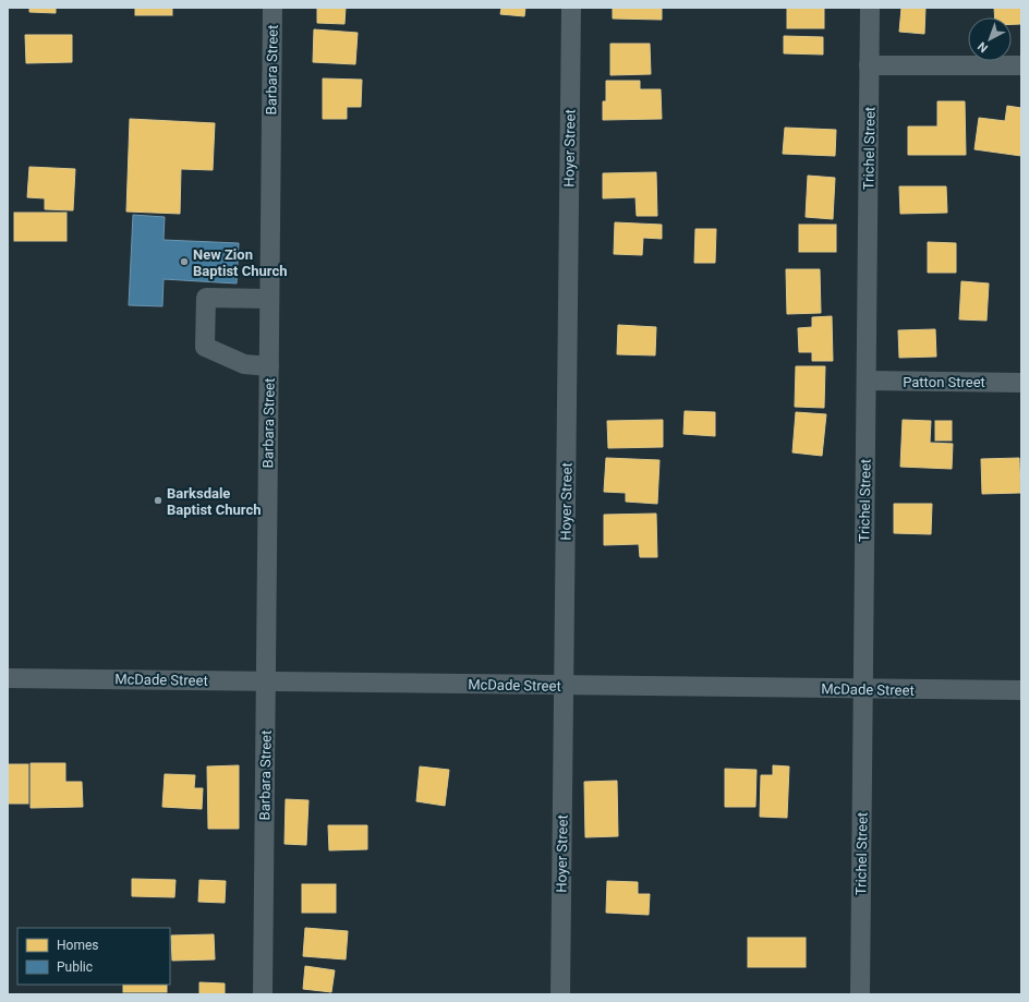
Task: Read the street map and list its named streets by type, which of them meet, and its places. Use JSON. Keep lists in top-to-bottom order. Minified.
{"streets":{"street":["Barbara Street","Hoyer Street","Trichel Street","Patton Street","McDade Street"]},"crossings":[["Barbara Street","McDade Street"],["Hoyer Street","McDade Street"],["Trichel Street","Patton Street"],["Trichel Street","McDade Street"]],"places":["New Zion Baptist Church","Barksdale Baptist Church"],"legend":["Homes","Public"],"north":"bottom left"}
